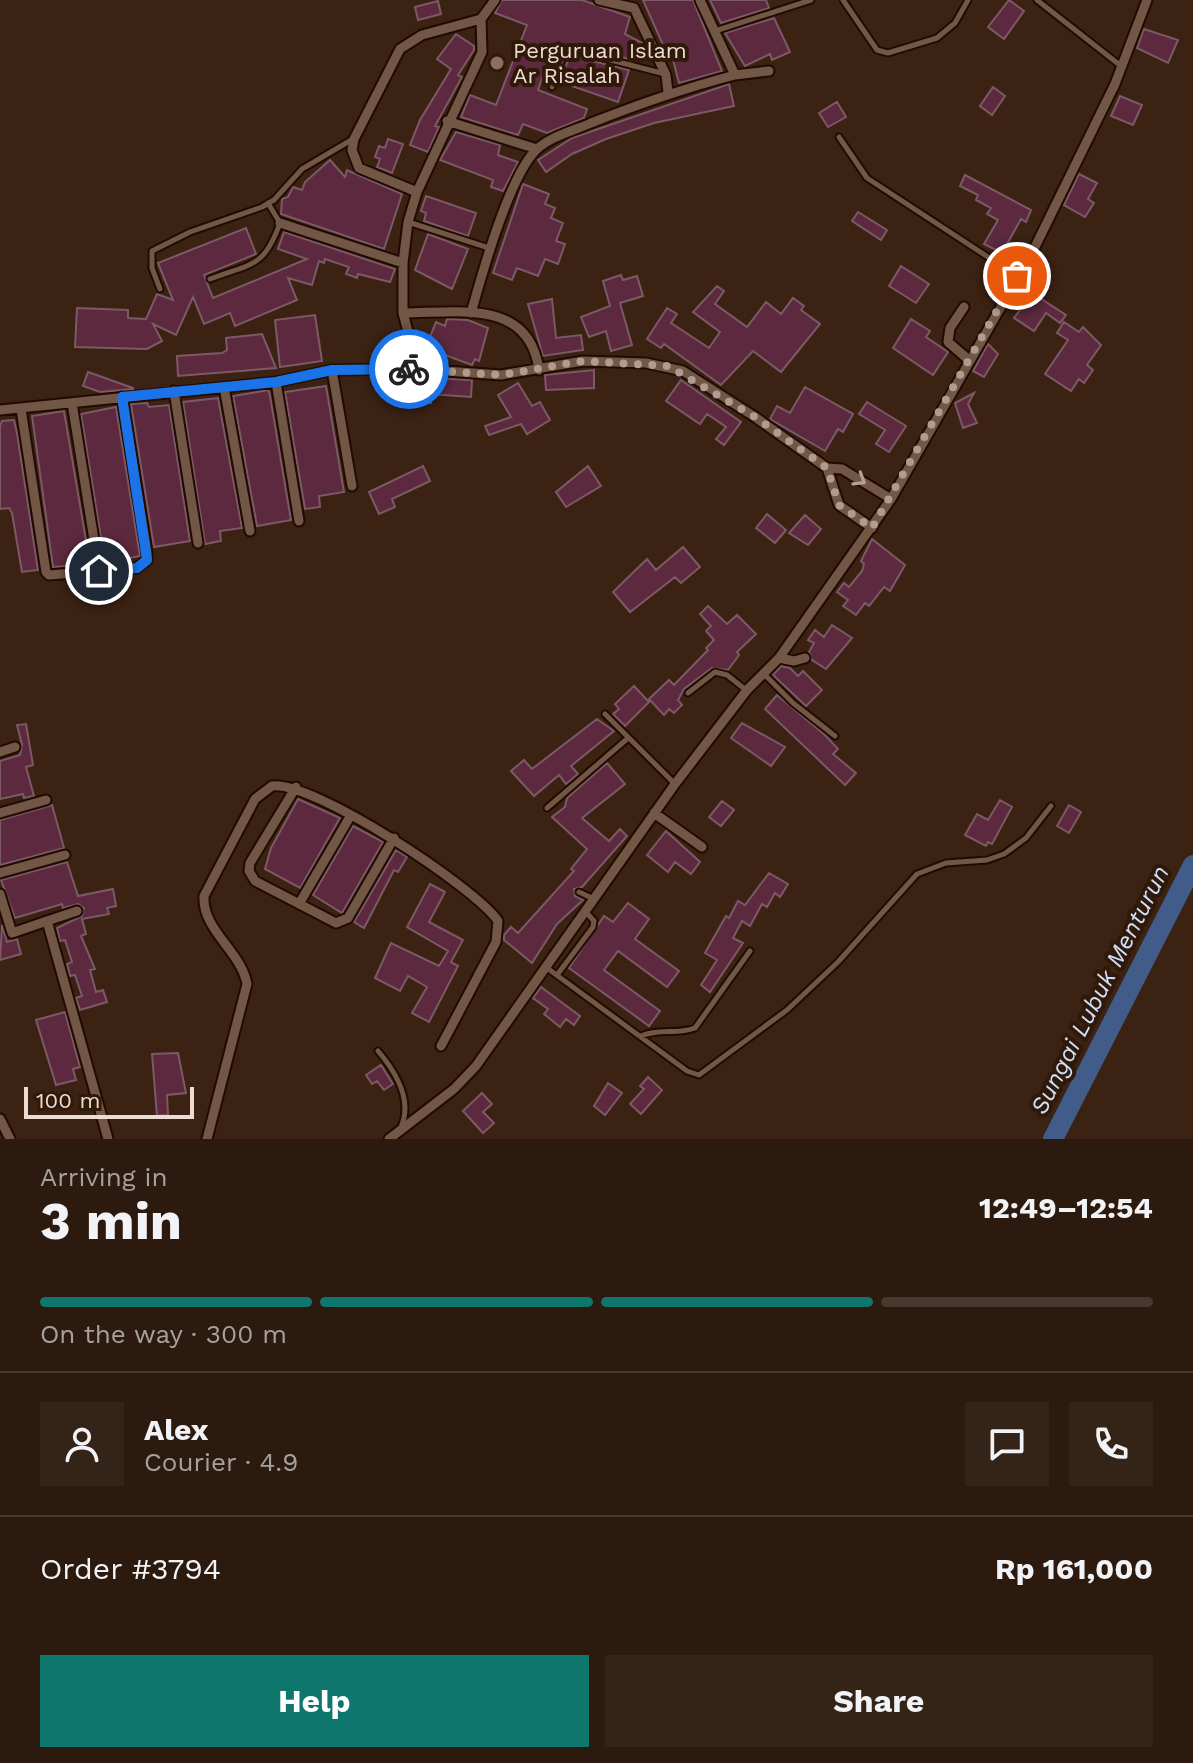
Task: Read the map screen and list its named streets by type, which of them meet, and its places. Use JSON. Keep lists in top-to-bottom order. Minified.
{"water":["Sungai Lubuk Menturun"],"places":["Perguruan Islam Ar Risalah"],"scale_bar":"100 m","page":{"scale":"100 m","heading":["3 min","Arriving in","12:49–12:54"],"panel":["Alex","Courier · 4.9","Order #3794","Rp 161,000"],"bar":"On the way · 300 m","buttons":["Help","Share"]}}
